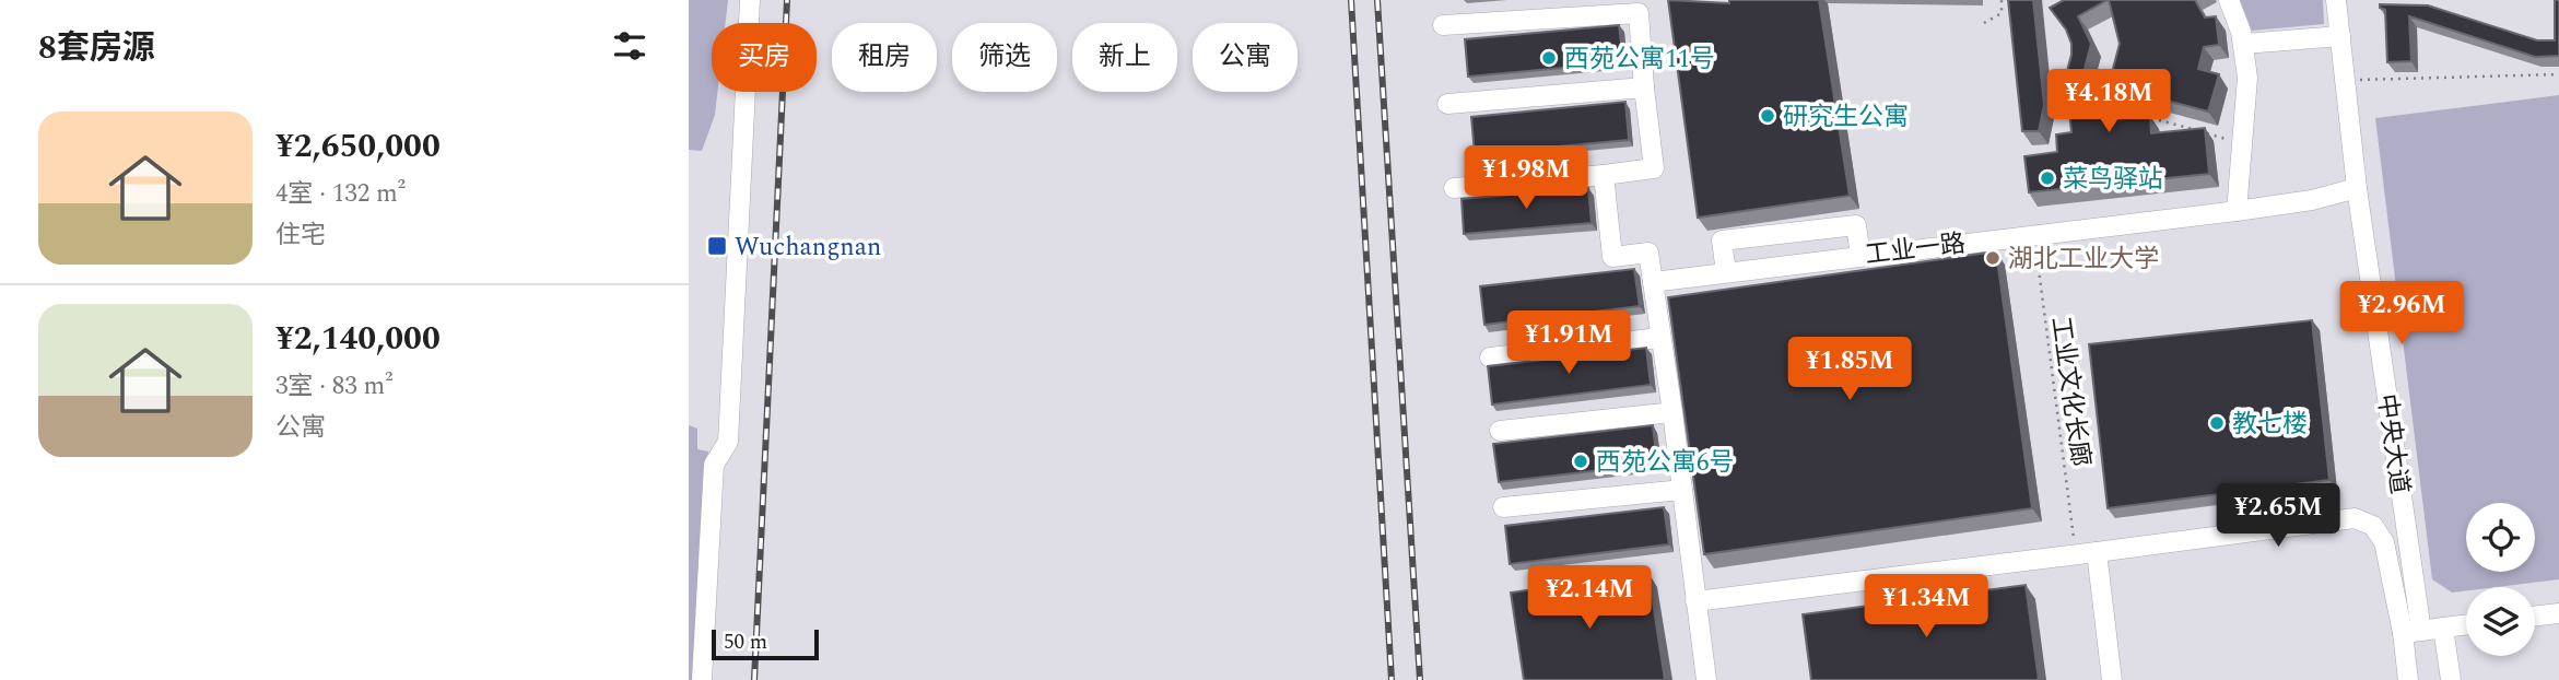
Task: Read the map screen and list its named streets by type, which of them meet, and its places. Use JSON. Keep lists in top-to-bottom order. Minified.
{"streets":{"street":["工业一路","中央大道"],"path":["工业文化长廊"]},"crossings":[["工业一路","工业文化长廊"],["工业一路","中央大道"]],"places":{"other":["西苑公寓11号","研究生公寓","菜鸟驿站","湖北工业大学","教七楼","西苑公寓6号"],"transit":["Wuchangnan"]},"scale_bar":"50 m","page":{"heading":"8套房源","chip":["买房","租房","筛选","新上","公寓"],"price":["¥4.18M","¥1.98M","¥2.96M","¥1.91M","¥1.85M","¥2.65M","¥2.14M","¥1.34M"],"list":[{"name":"¥2,650,000","note":"4室 · 132 m² · 住宅"},{"name":"¥2,140,000","note":"3室 · 83 m² · 公寓"}],"scale":"50 m"}}
